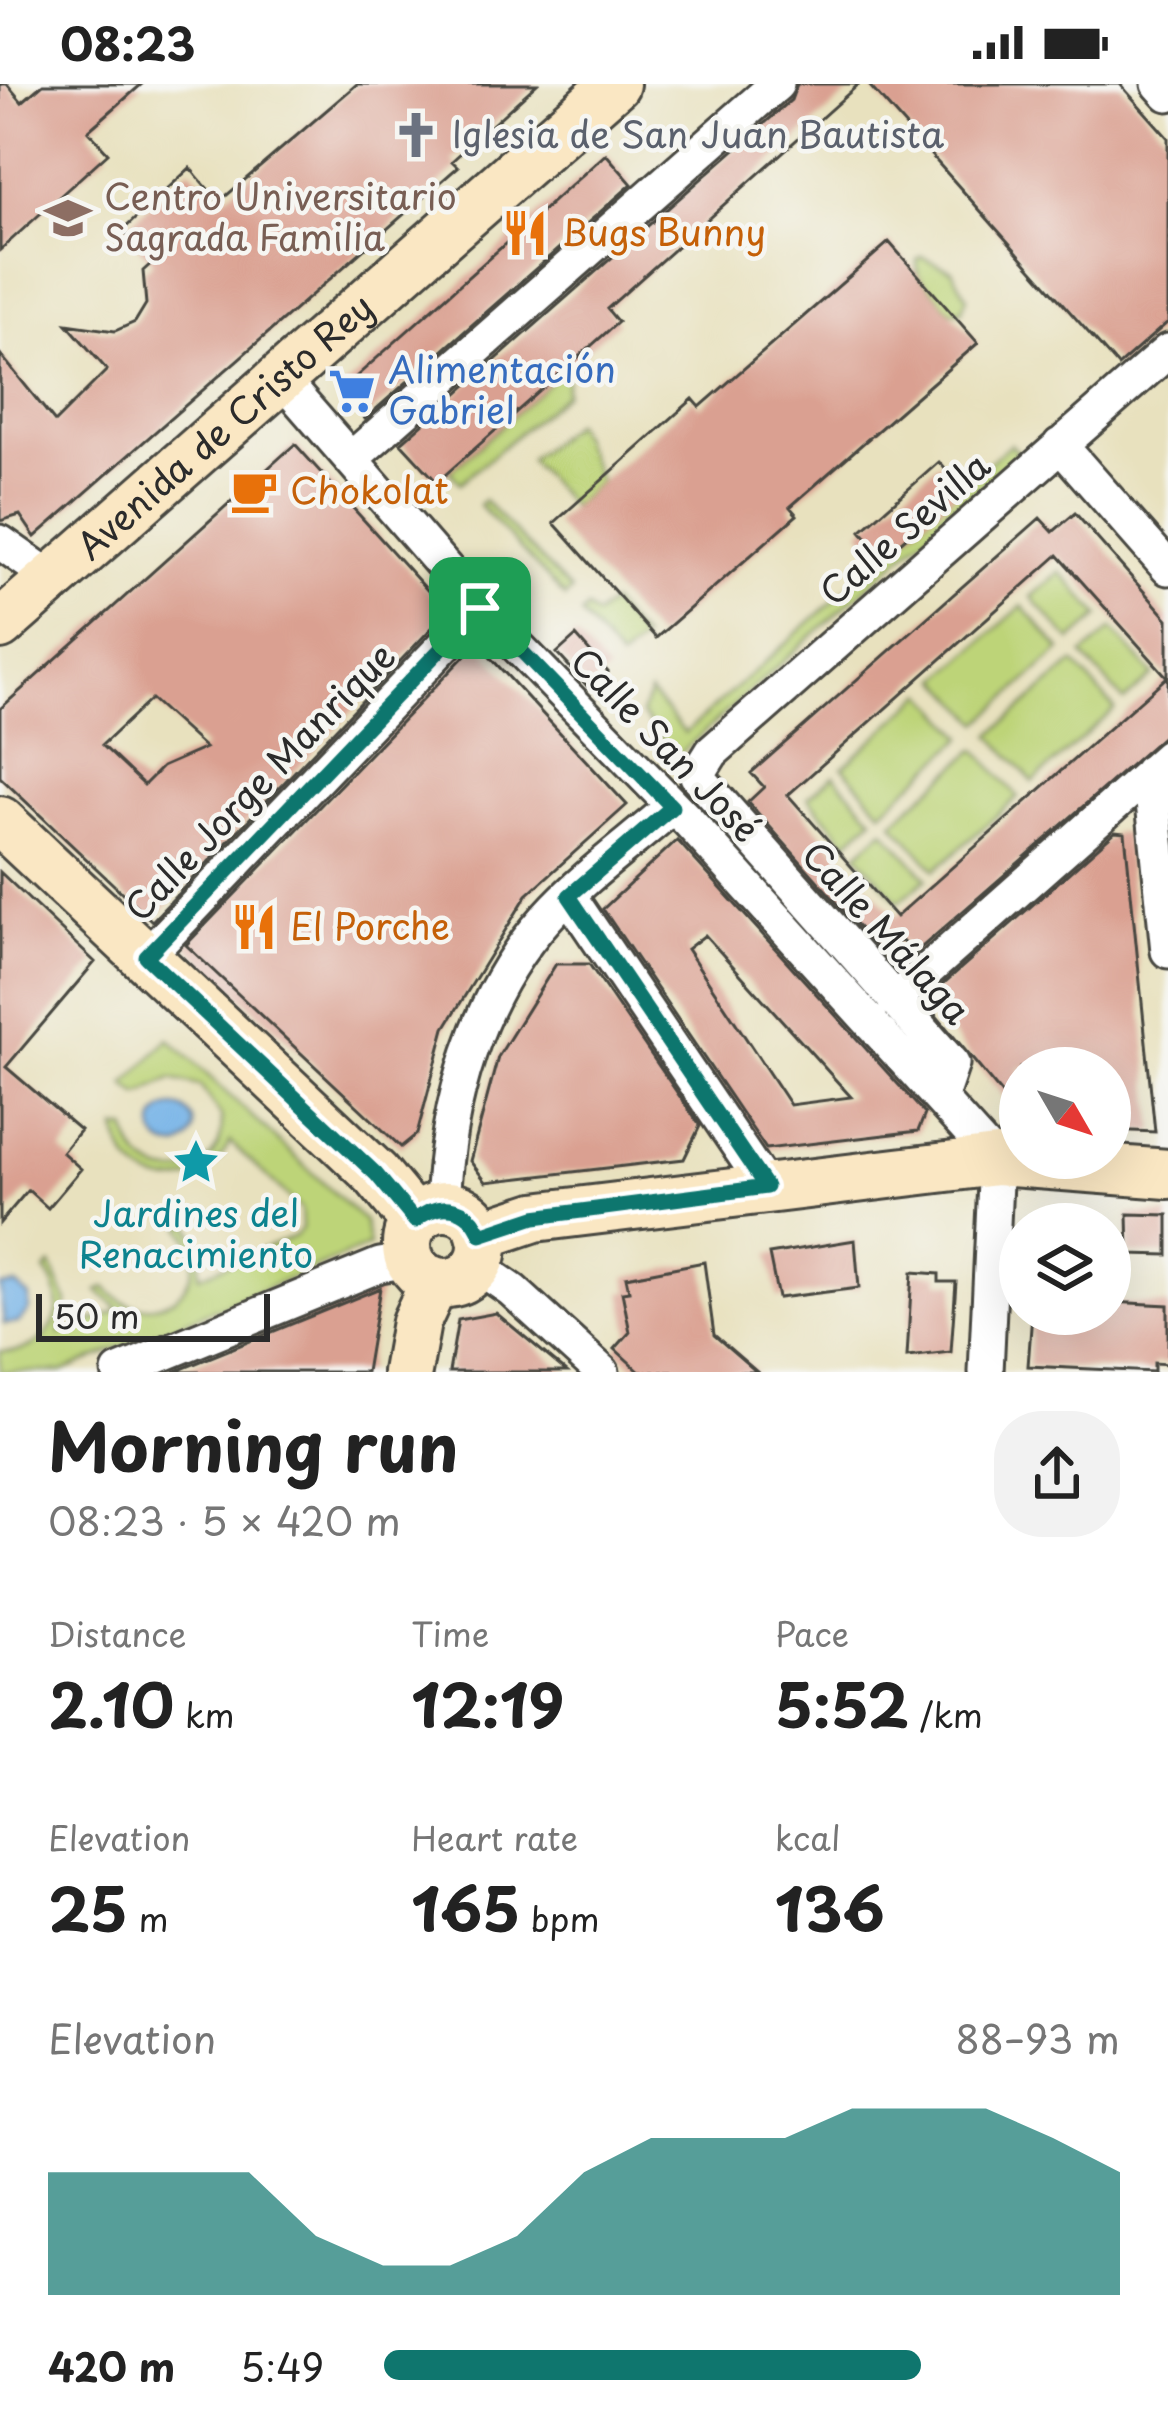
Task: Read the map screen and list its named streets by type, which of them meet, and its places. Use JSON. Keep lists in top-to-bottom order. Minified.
{"streets":{"street":["Avenida de Cristo Rey","Calle Sevilla","Calle San José","Calle Jorge Manrique","Calle Málaga"]},"crossings":[["Avenida de Cristo Rey","Calle San José"],["Calle Sevilla","Calle Málaga"],["Calle San José","Calle Jorge Manrique"],["Calle San José","Calle Málaga"]],"places":{"church":["Iglesia de San Juan Bautista"],"school or university":["Centro Universitario Sagrada Familia"],"restaurant":["Bugs Bunny","El Porche"],"supermarket":["Alimentación Gabriel"],"cafe":["Chokolat"],"place":["Jardines del Renacimiento"]},"scale_bar":"50 m","north":"bottom right","page":{"status":"08:23","scale":"50 m","heading":["Morning run","08:23 · 5 × 420 m"],"stats":[["Distance","2.10 km"],["Time","12:19"],["Pace","5:52 /km"],["Elevation","25 m"],["Heart rate","165 bpm"],["kcal","136"]],"chart":["Elevation","88–93 m"],"list":[{"name":"420 m","note":"5:49"}]}}
